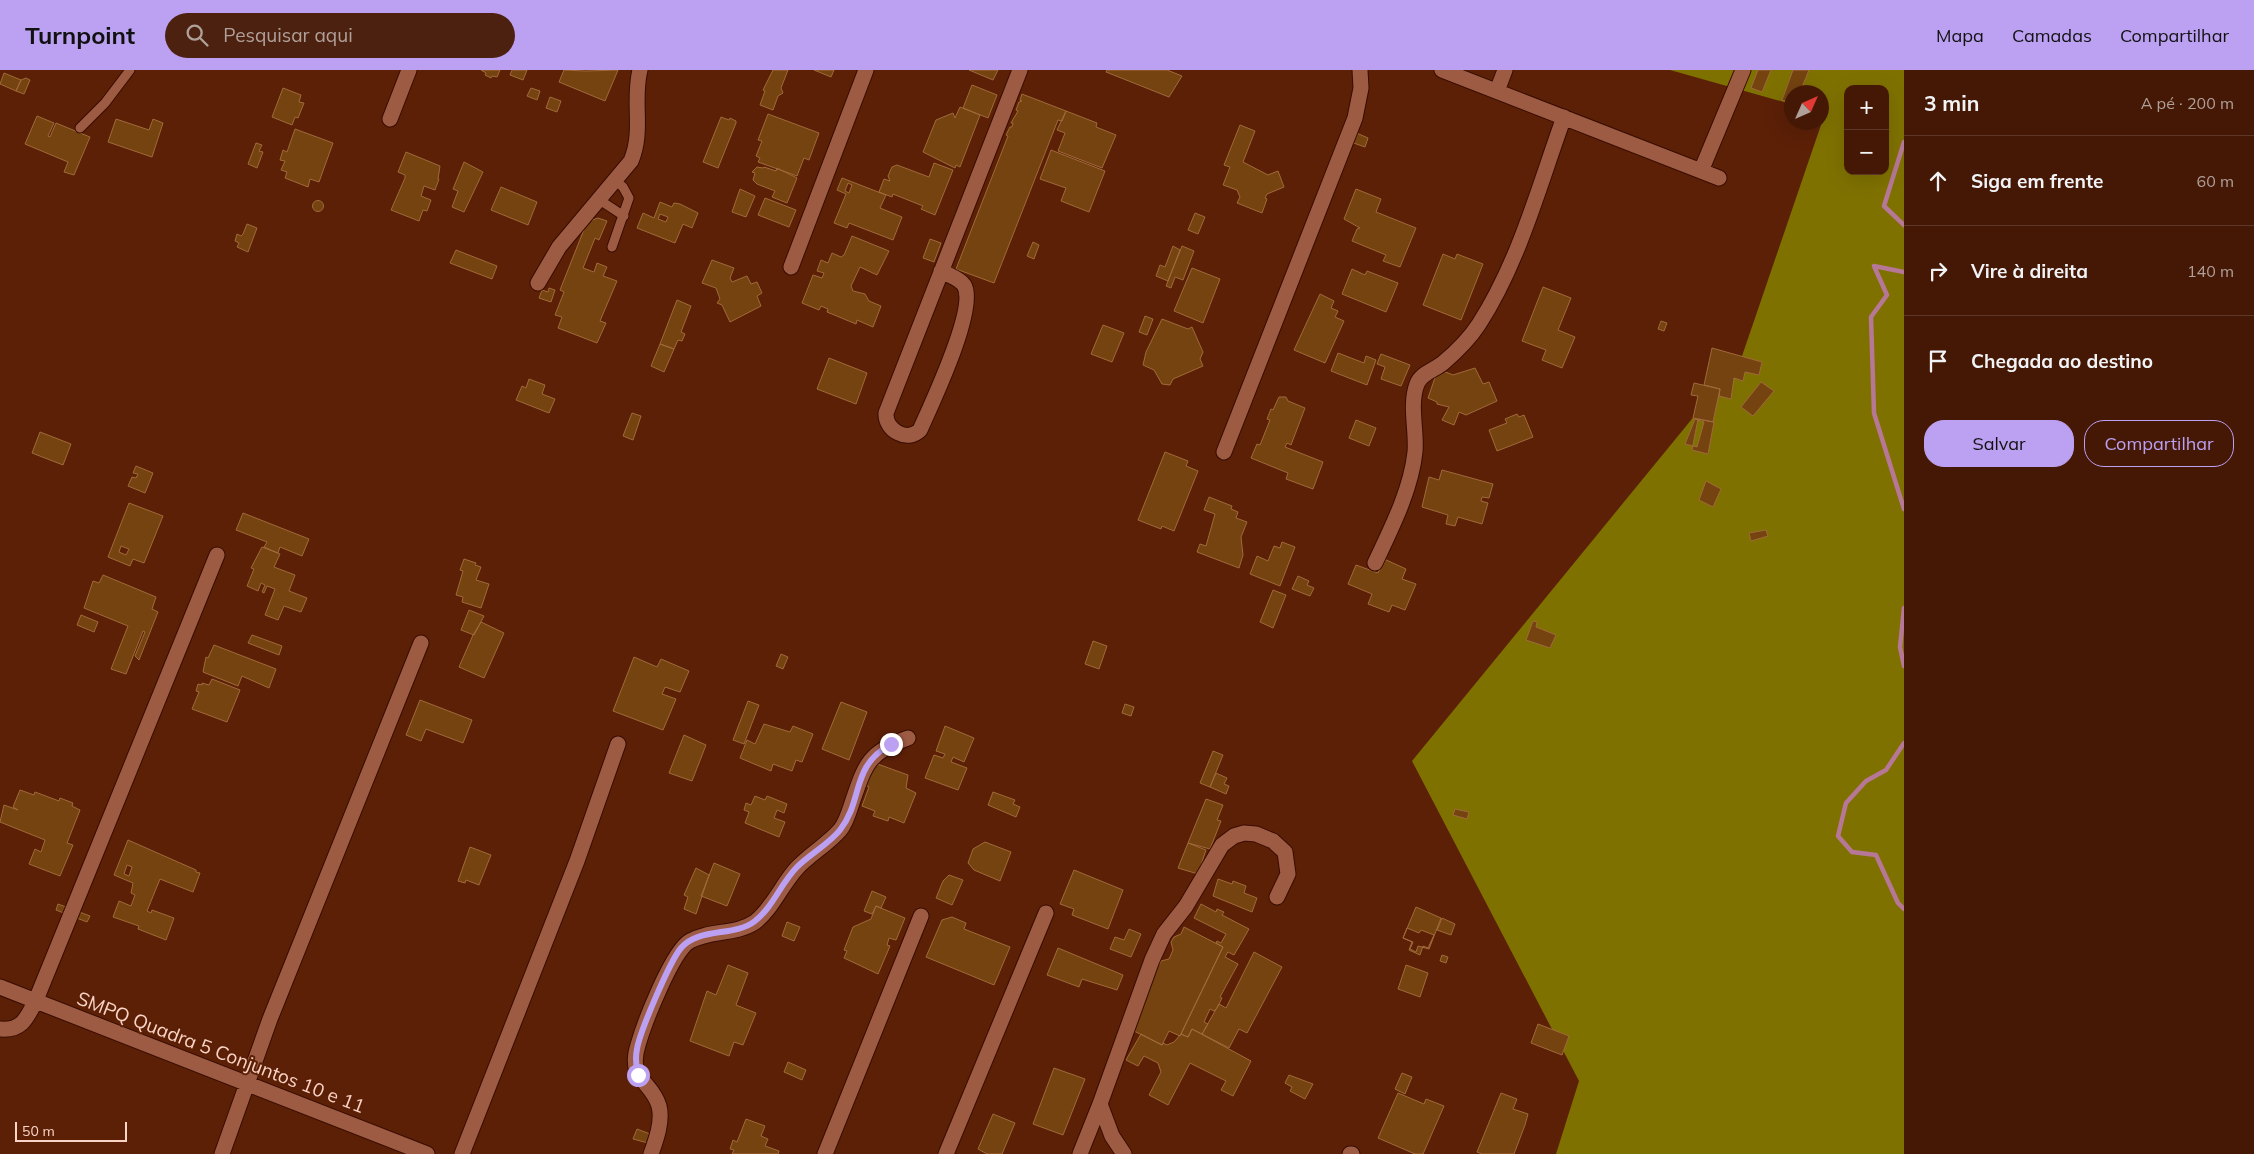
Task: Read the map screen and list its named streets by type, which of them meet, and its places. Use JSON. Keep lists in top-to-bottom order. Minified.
{"streets":{"street":["SMPQ Quadra 5 Conjuntos 10 e 11"]},"scale_bar":"50 m","north":"top right","page":{"header":"Turnpoint","search":"Pesquisar aqui","nav":["Mapa","Camadas","Compartilhar"],"heading":["3 min","A pé · 200 m"],"map_buttons":["+","−"],"list":[["Siga em frente","60 m"],["Vire à direita","140 m"],"Chegada ao destino"],"buttons":["Salvar","Compartilhar"],"scale":"50 m"}}
